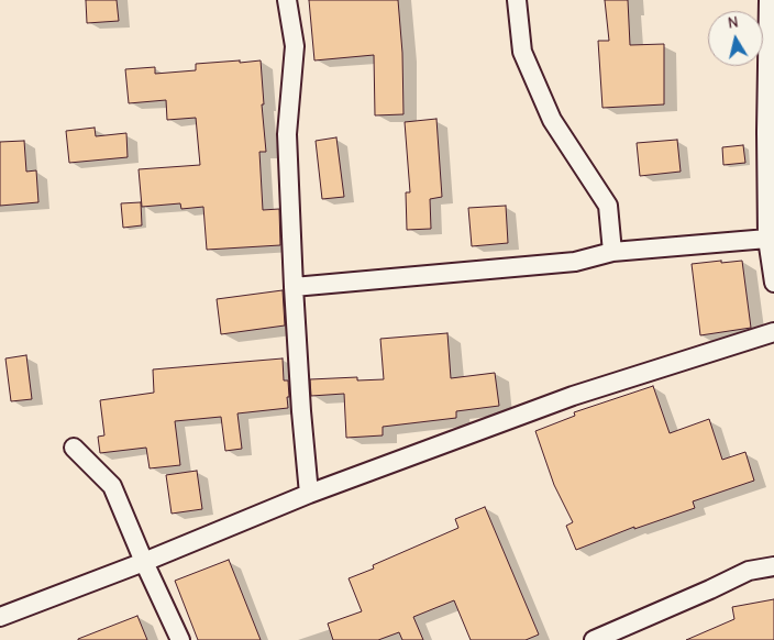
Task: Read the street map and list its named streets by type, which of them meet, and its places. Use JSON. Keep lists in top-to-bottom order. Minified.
{"north":"top"}
